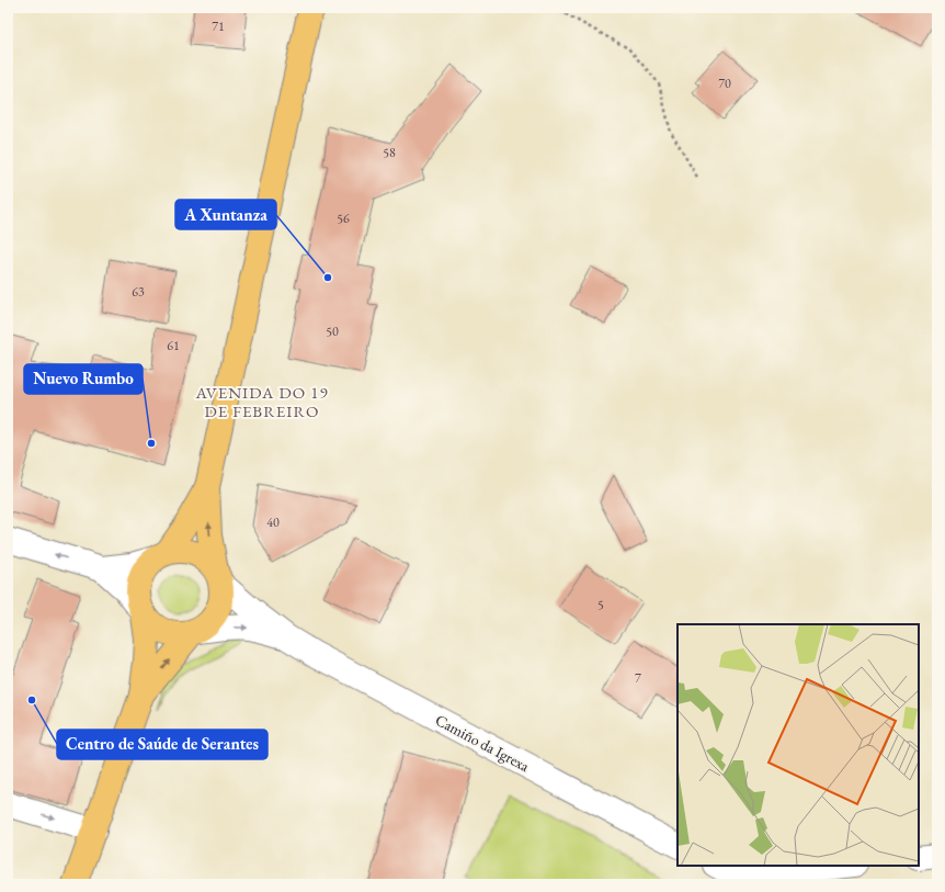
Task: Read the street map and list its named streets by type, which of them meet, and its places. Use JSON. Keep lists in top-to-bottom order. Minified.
{"streets":{"street":["Camiño da Igrexa"]},"districts":["AVENIDA DO 19 DE FEBREIRO"],"places":["A Xuntanza","Nuevo Rumbo","Centro de Saúde de Serantes"],"house_numbers":["71","70","58","56","63","50","61","40","5","7"]}
